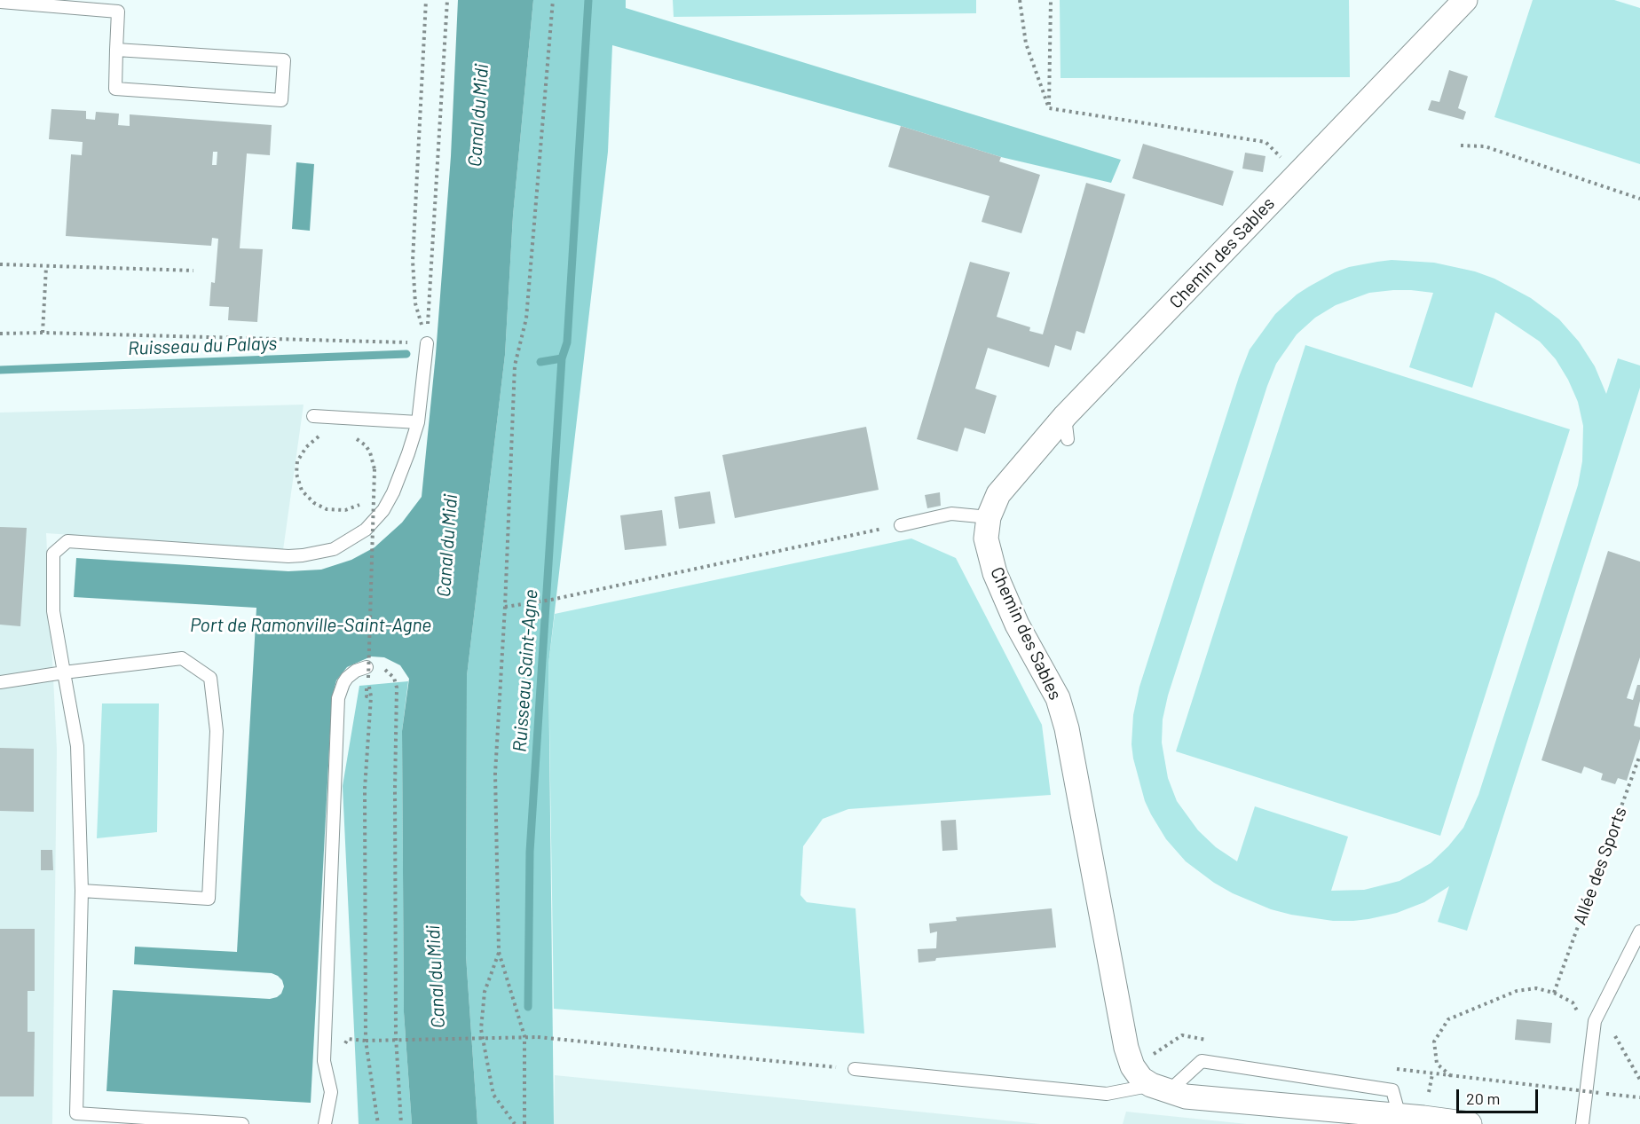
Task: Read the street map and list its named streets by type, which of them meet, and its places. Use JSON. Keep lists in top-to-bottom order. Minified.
{"streets":{"street":["Chemin des Sables"],"path":["Allée des Sports"]},"water":["Canal du Midi","Ruisseau du Palays","Port de Ramonville-Saint-Agne","Ruisseau Saint-Agne"],"scale_bar":"20 m"}
